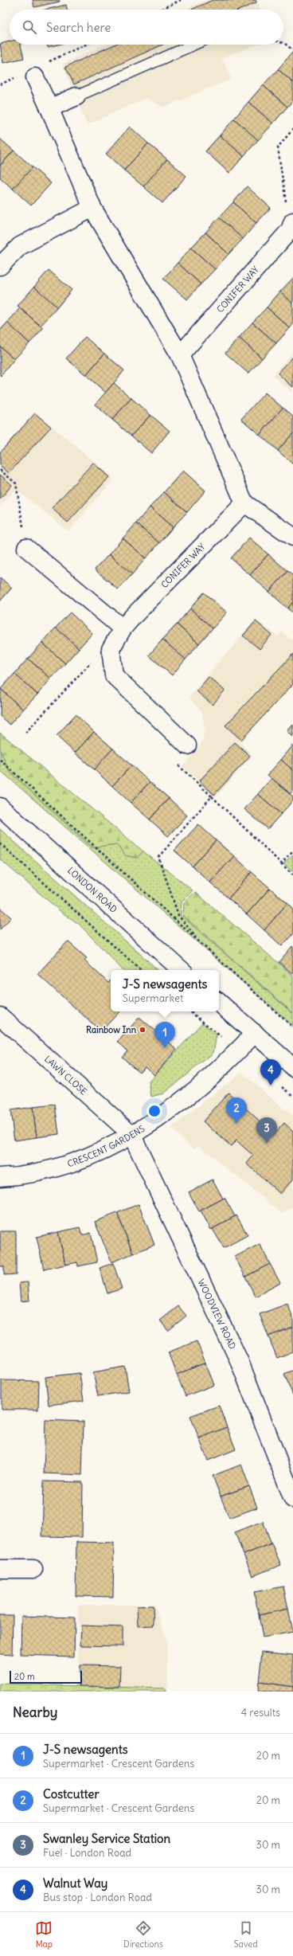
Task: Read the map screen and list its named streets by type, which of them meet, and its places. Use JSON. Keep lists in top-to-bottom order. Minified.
{"streets":{"street":["CONIFER WAY","LONDON ROAD","LAWN CLOSE","CRESCENT GARDENS","WOODVIEW ROAD"]},"crossings":[["LAWN CLOSE","CRESCENT GARDENS"],["LAWN CLOSE","WOODVIEW ROAD"],["CRESCENT GARDENS","WOODVIEW ROAD"]],"places":["Rainbow Inn"],"scale_bar":"20 m","page":{"search":"Search here","popup":["J-S newsagents","Supermarket"],"pins":["1","4","2","3"],"scale":"20 m","heading":["Nearby","4 results"],"list":[{"mark":"1","name":"J-S newsagents","note":"Supermarket · Crescent Gardens","value":"20 m"},{"mark":"2","name":"Costcutter","note":"Supermarket · Crescent Gardens","value":"20 m"},{"mark":"3","name":"Swanley Service Station","note":"Fuel · London Road","value":"30 m"},{"mark":"4","name":"Walnut Way","note":"Bus stop · London Road","value":"30 m"}],"nav":["Map","Directions","Saved"]}}
